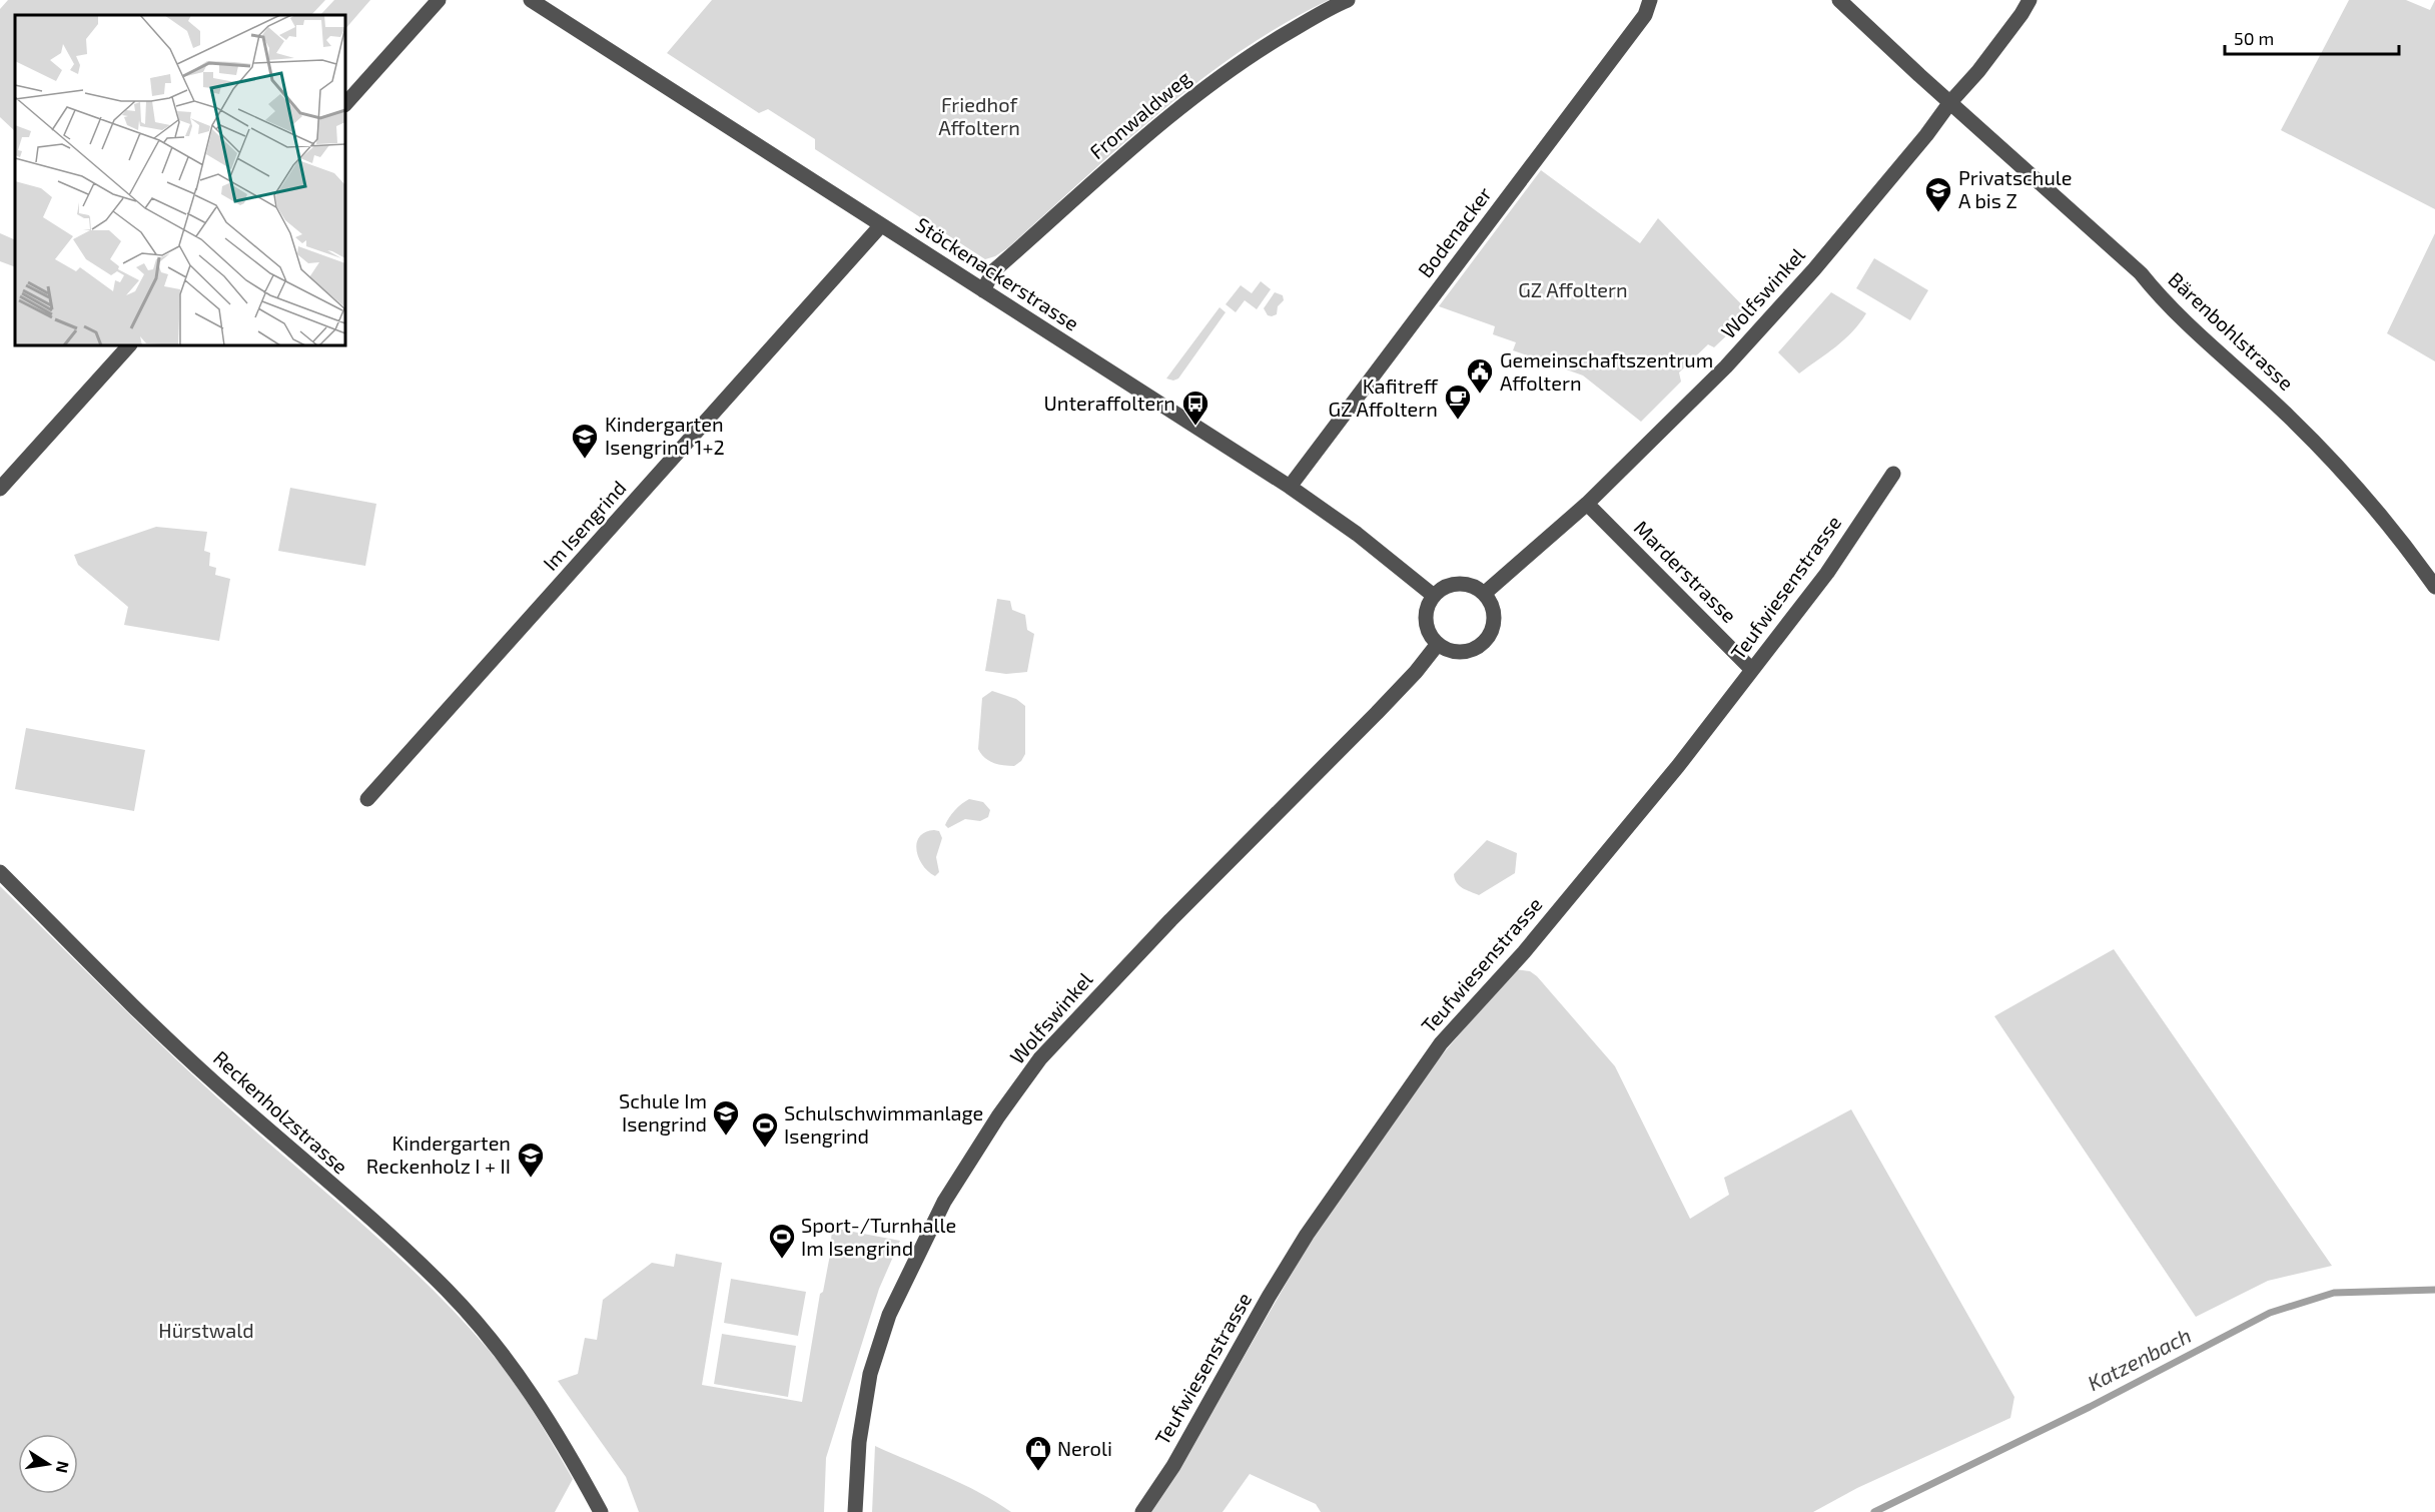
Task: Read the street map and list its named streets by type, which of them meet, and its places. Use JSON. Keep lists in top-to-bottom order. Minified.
{"streets":{"street":["Fronwaldweg","Bodenacker","Stöckenackerstrasse","Wolfswinkel","Bärenbohlstrasse","Im Isengrind","Marderstrasse","Teufwiesenstrasse","Reckenholzstrasse"]},"crossings":[["Fronwaldweg","Stöckenackerstrasse"],["Bodenacker","Stöckenackerstrasse"],["Stöckenackerstrasse","Wolfswinkel"],["Stöckenackerstrasse","Im Isengrind"],["Wolfswinkel","Bärenbohlstrasse"],["Wolfswinkel","Marderstrasse"],["Marderstrasse","Teufwiesenstrasse"]],"water":["Katzenbach"],"parks":["Friedhof Affoltern","GZ Affoltern","Hürstwald"],"places":{"school or university":["Privatschule A bis Z","Kindergarten Isengrind 1+2","Schule Im Isengrind","Kindergarten Reckenholz I + II"],"public building":["Gemeinschaftszentrum Affoltern"],"cafe":["Kafitreff GZ Affoltern"],"bus stop":["Unteraffoltern"],"sports":["Schulschwimmanlage Isengrind","Sport-/Turnhalle Im Isengrind"],"shop":["Neroli"]},"scale_bar":"50 m","north":"right"}
